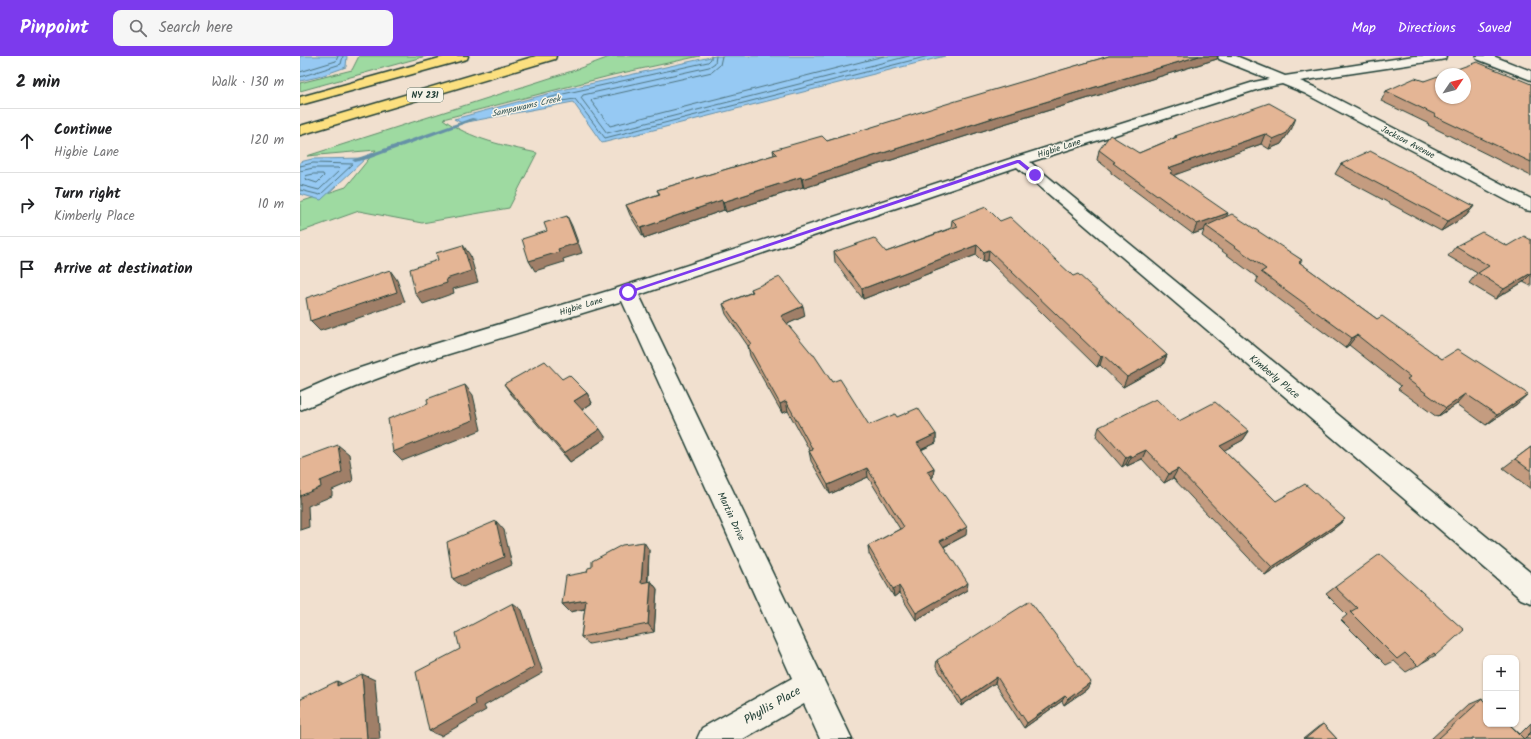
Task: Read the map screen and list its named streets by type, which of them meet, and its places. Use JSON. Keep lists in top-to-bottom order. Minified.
{"streets":{"main road":["NY 231"],"street":["Jackson Avenue","Higbie Lane","Kimberly Place","Martin Drive","Phyllis Place"]},"crossings":[["Jackson Avenue","Higbie Lane"],["Higbie Lane","Kimberly Place"],["Higbie Lane","Martin Drive"],["Martin Drive","Phyllis Place"]],"water":["Sampawams Creek"],"north":"top right","page":{"header":"Pinpoint","search":"Search here","nav":["Map","Directions","Saved"],"heading":["2 min","Walk · 130 m"],"list":[["Continue","Higbie Lane","120 m"],["Turn right","Kimberly Place","10 m"],"Arrive at destination"],"map_buttons":["+","−"]}}
